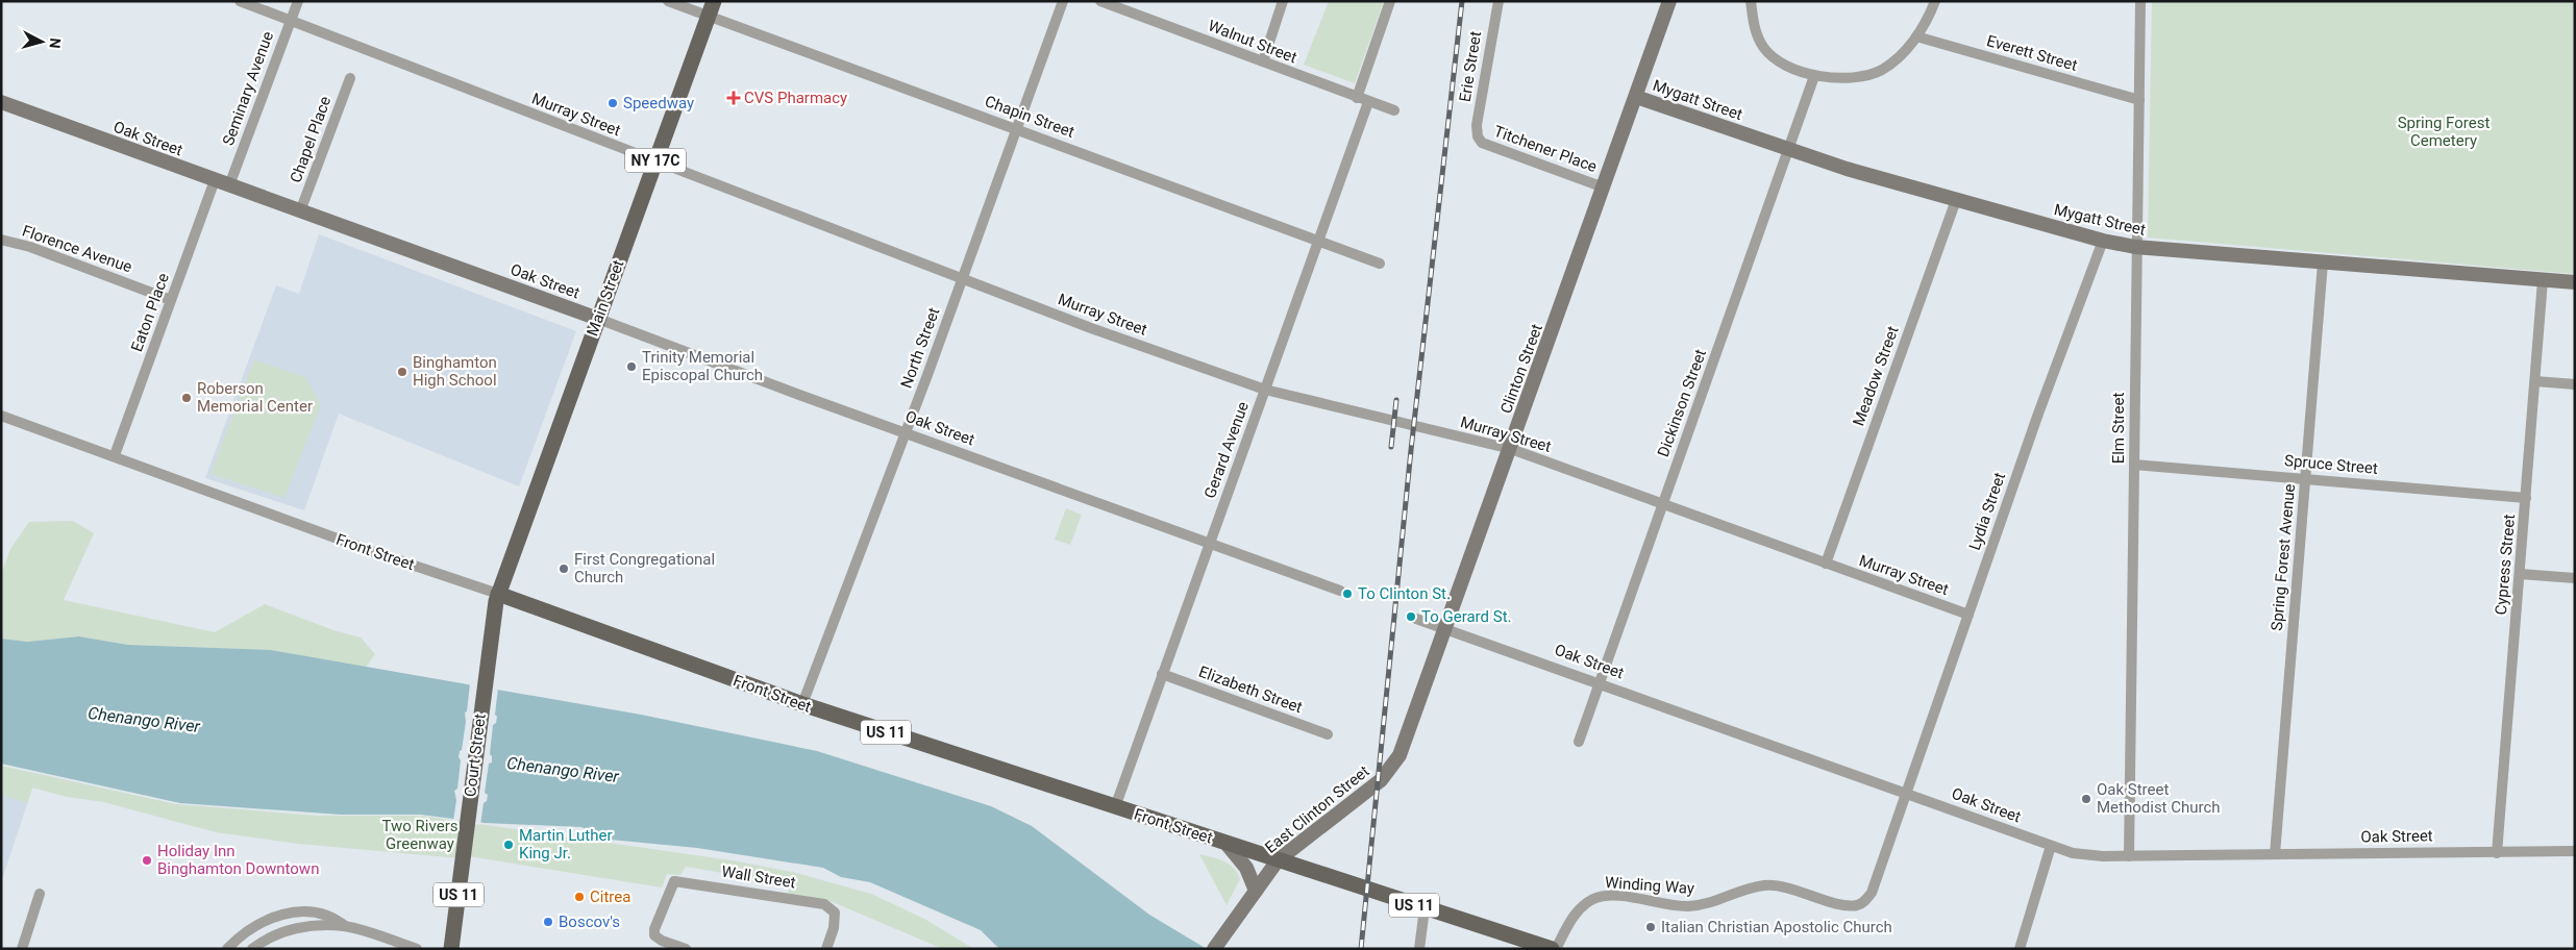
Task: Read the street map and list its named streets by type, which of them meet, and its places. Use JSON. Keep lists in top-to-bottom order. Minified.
{"streets":{"main road":["NY 17C","Main Street","Front Street","US 11","Court Street"],"street":["Walnut Street","Everett Street","Erie Street","Seminary Avenue","Mygatt Street","Murray Street","Chapin Street","Oak Street","Chapel Place","Titchener Place","Florence Avenue","Eaton Place","North Street","Clinton Street","Meadow Street","Dickinson Street","Elm Street","Gerard Avenue","Spruce Street","Lydia Street","Spring Forest Avenue","Cypress Street","Elizabeth Street","East Clinton Street","Wall Street","Winding Way"]},"crossings":[["Walnut Street","Gerard Avenue"],["Everett Street","Elm Street"],["Erie Street","Titchener Place"],["Seminary Avenue","Murray Street"],["Seminary Avenue","Oak Street"],["Mygatt Street","Clinton Street"],["Mygatt Street","Meadow Street"],["Mygatt Street","Dickinson Street"],["Mygatt Street","Elm Street"],["Mygatt Street","Lydia Street"],["Mygatt Street","Spring Forest Avenue"],["Mygatt Street","Cypress Street"],["Murray Street","Main Street"],["Murray Street","North Street"],["Murray Street","Clinton Street"],["Murray Street","Meadow Street"],["Murray Street","Dickinson Street"],["Murray Street","Gerard Avenue"],["Murray Street","Lydia Street"],["Chapin Street","Main Street"],["Chapin Street","North Street"],["Chapin Street","Gerard Avenue"],["Oak Street","Chapel Place"],["Oak Street","Main Street"],["Oak Street","Eaton Place"],["Oak Street","North Street"],["Oak Street","Clinton Street"],["Oak Street","Dickinson Street"],["Oak Street","Elm Street"],["Oak Street","Gerard Avenue"],["Oak Street","Lydia Street"],["Oak Street","Spring Forest Avenue"],["Oak Street","Cypress Street"],["Oak Street","Winding Way"],["Titchener Place","Clinton Street"],["Florence Avenue","Eaton Place"],["Main Street","Front Street"],["Main Street","Court Street"],["Eaton Place","Front Street"],["North Street","Front Street"],["Clinton Street","East Clinton Street"],["Elm Street","Spruce Street"],["Gerard Avenue","Front Street"],["Gerard Avenue","Elizabeth Street"],["Spruce Street","Spring Forest Avenue"],["Spruce Street","Cypress Street"],["Lydia Street","Winding Way"],["Front Street","Court Street"],["Front Street","East Clinton Street"],["Front Street","Winding Way"]],"water":["Chenango River"],"parks":["Spring Forest Cemetery","Two Rivers Greenway"],"places":{"health":["CVS Pharmacy"],"other":["Speedway","Trinity Memorial Episcopal Church","Binghamton High School","Roberson Memorial Center","First Congregational Church","To Clinton St.","To Gerard St.","Oak Street Methodist Church","Martin Luther King Jr.","Holiday Inn Binghamton Downtown","Citrea","Boscov's","Italian Christian Apostolic Church"]},"north":"right"}
